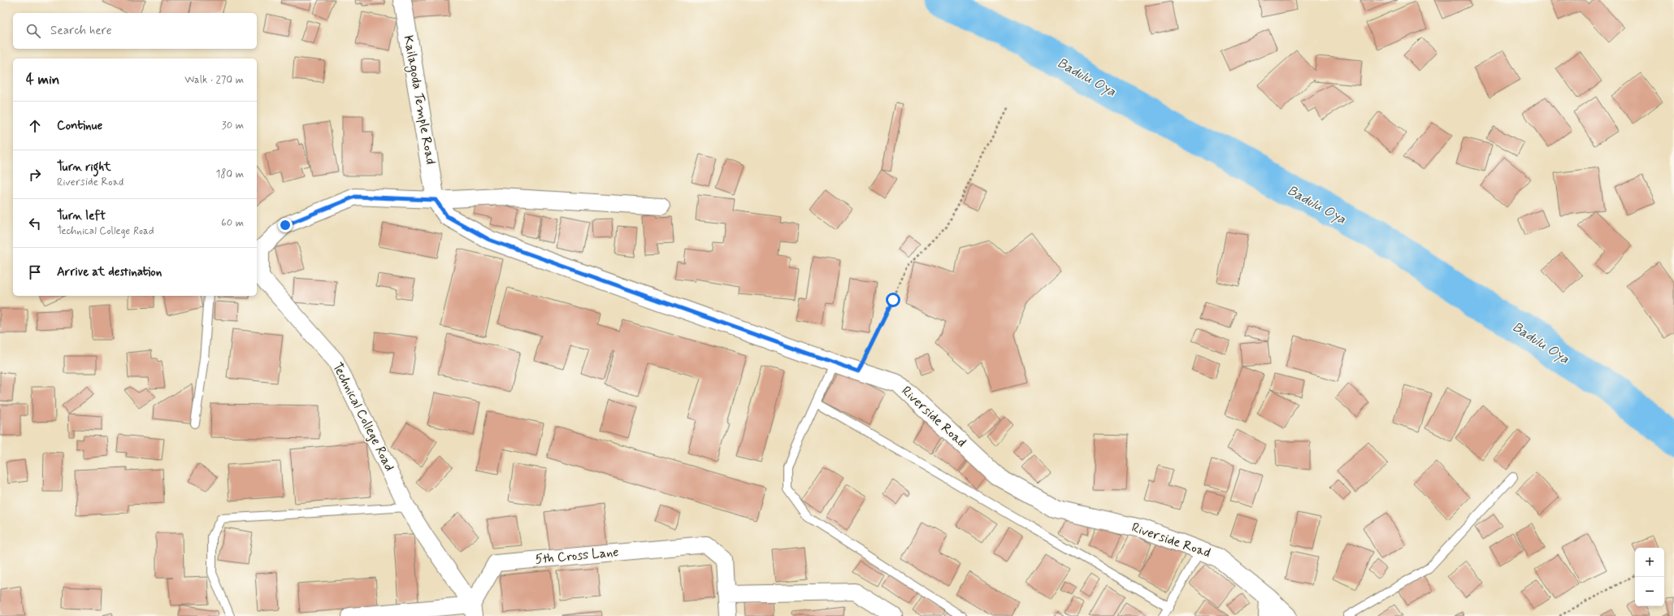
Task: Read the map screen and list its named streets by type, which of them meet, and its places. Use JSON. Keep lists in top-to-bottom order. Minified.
{"streets":{"street":["Kailagoda Temple Road","Technical College Road","Riverside Road","5th Cross Lane"]},"crossings":[["Kailagoda Temple Road","Technical College Road"],["Kailagoda Temple Road","Riverside Road"],["Technical College Road","Riverside Road"],["Technical College Road","5th Cross Lane"]],"water":["Badulu Oya"],"page":{"search":"Search here","heading":["4 min","Walk · 270 m"],"list":[["Continue","30 m"],["Turn right","Riverside Road","180 m"],["Turn left","Technical College Road","60 m"],"Arrive at destination"],"map_buttons":["+","−"]}}
